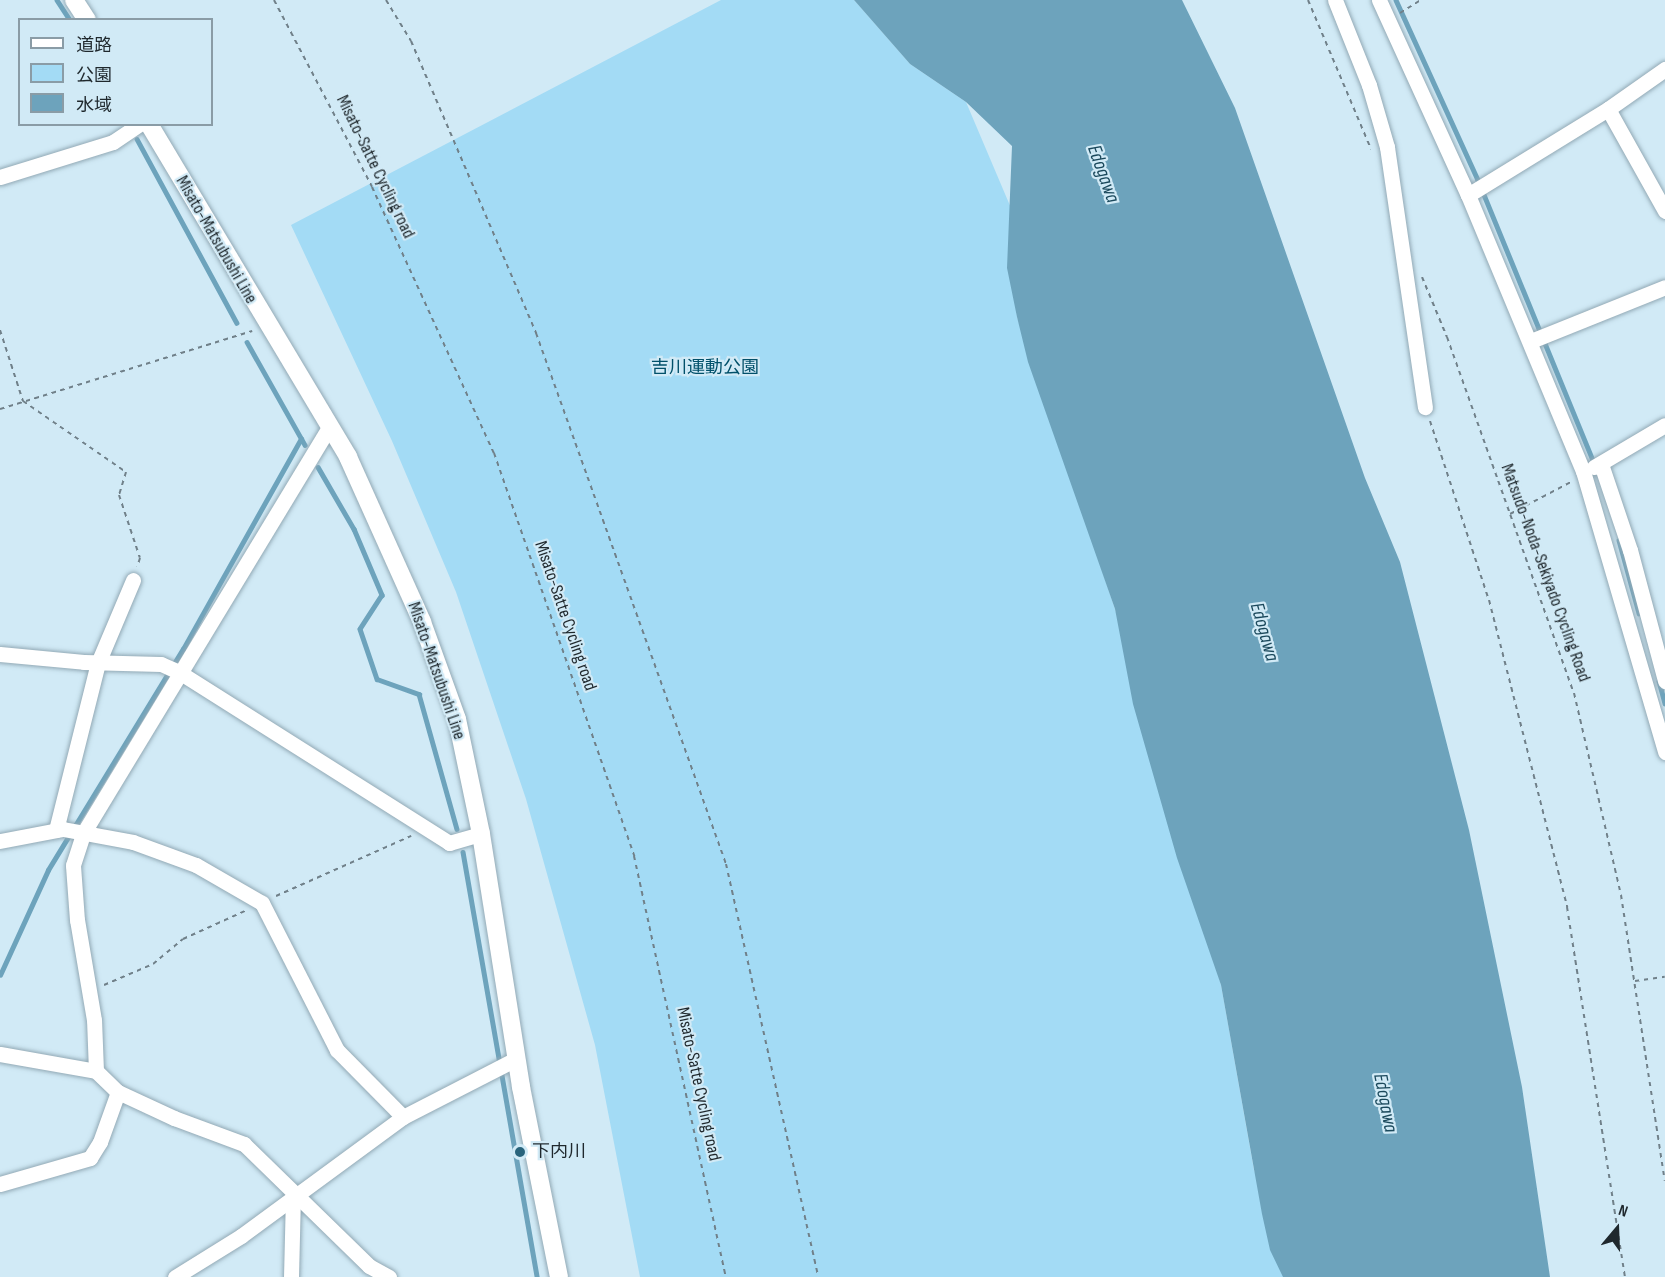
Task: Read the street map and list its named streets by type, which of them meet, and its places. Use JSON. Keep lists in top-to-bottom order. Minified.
{"streets":{"main road":["Misato-Matsubushi Line"],"path":["Misato-Satte Cycling road","Matsudo-Noda-Sekiyado Cycling Road"]},"water":["Edogawa"],"parks":["吉川運動公園"],"places":["下内川"],"legend":["道路","公園","水域"],"north":"top"}
